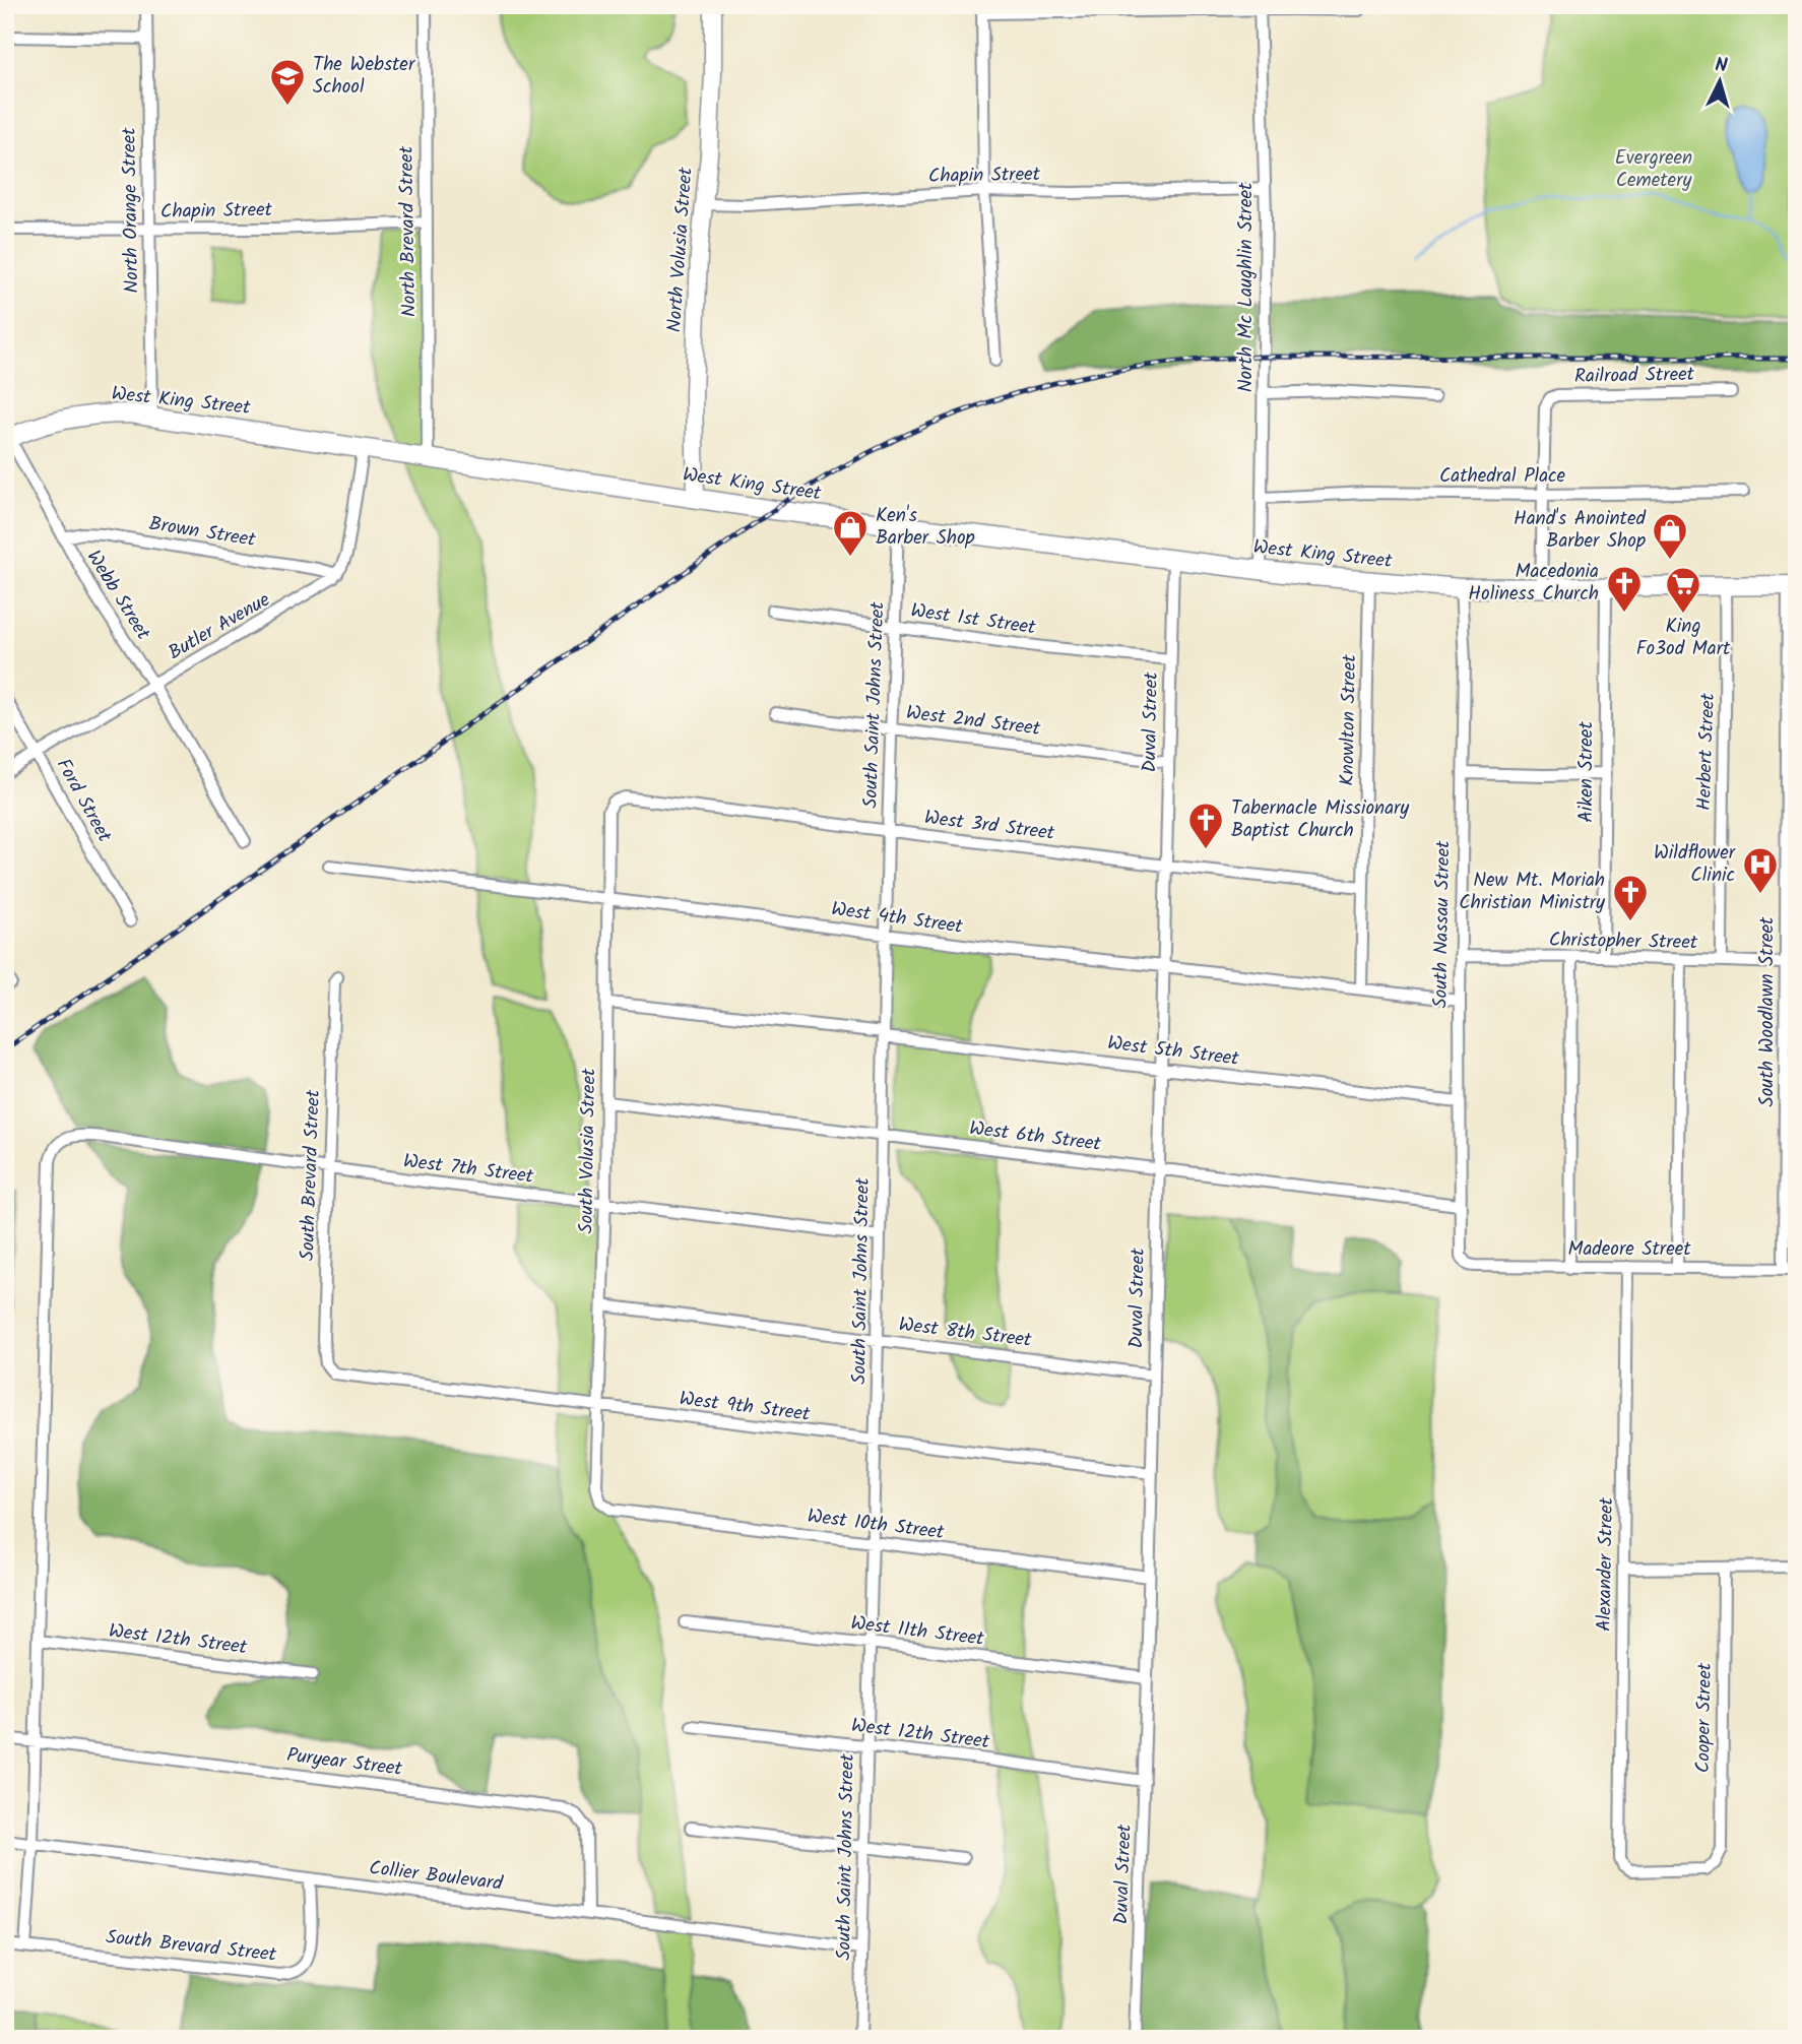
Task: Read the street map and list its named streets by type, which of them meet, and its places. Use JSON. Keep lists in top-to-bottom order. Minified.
{"streets":{"main road":["North Volusia Street","West King Street"],"street":["Chapin Street","North Orange Street","North Brevard Street","North Mc Laughlin Street","Railroad Street","Cathedral Place","Brown Street","Webb Street","West 1st Street","Butler Avenue","South Saint Johns Street","Knowlton Street","West 2nd Street","Duval Street","Herbert Street","Aiken Street","Ford Street","West 3rd Street","West 4th Street","South Nassau Street","Christopher Street","South Woodlawn Street","West 5th Street","West 6th Street","South Volusia Street","West 7th Street","South Brevard Street","Madeore Street","West 8th Street","West 9th Street","West 10th Street","Alexander Street","West 11th Street","West 12th Street","Cooper Street","Puryear Street","Collier Boulevard"]},"crossings":[["Chapin Street","North Orange Street"],["Chapin Street","North Brevard Street"],["Chapin Street","North Volusia Street"],["Chapin Street","North Mc Laughlin Street"],["North Orange Street","West King Street"],["North Brevard Street","West King Street"],["North Volusia Street","West King Street"],["North Mc Laughlin Street","West King Street"],["North Mc Laughlin Street","Cathedral Place"],["Railroad Street","Cathedral Place"],["West King Street","Webb Street"],["West King Street","South Saint Johns Street"],["West King Street","Knowlton Street"],["West King Street","Duval Street"],["West King Street","Herbert Street"],["West King Street","Aiken Street"],["West King Street","South Nassau Street"],["West King Street","South Woodlawn Street"],["Brown Street","Webb Street"],["Brown Street","Butler Avenue"],["Webb Street","Butler Avenue"],["West 1st Street","South Saint Johns Street"],["West 1st Street","Duval Street"],["Butler Avenue","Ford Street"],["South Saint Johns Street","West 2nd Street"],["South Saint Johns Street","West 3rd Street"],["South Saint Johns Street","West 4th Street"],["South Saint Johns Street","West 5th Street"],["South Saint Johns Street","West 6th Street"],["South Saint Johns Street","West 7th Street"],["South Saint Johns Street","West 8th Street"],["South Saint Johns Street","West 9th Street"],["South Saint Johns Street","West 10th Street"],["South Saint Johns Street","West 11th Street"],["South Saint Johns Street","West 12th Street"],["South Saint Johns Street","Collier Boulevard"],["Knowlton Street","West 3rd Street"],["Knowlton Street","West 4th Street"],["West 2nd Street","Duval Street"],["Duval Street","West 3rd Street"],["Duval Street","West 4th Street"],["Duval Street","West 5th Street"],["Duval Street","West 6th Street"],["Duval Street","West 8th Street"],["Duval Street","West 9th Street"],["Duval Street","West 10th Street"],["Duval Street","West 11th Street"],["Duval Street","West 12th Street"],["Herbert Street","Christopher Street"],["Aiken Street","Christopher Street"],["West 3rd Street","South Volusia Street"],["West 4th Street","South Nassau Street"],["West 4th Street","South Volusia Street"],["South Nassau Street","Christopher Street"],["South Nassau Street","West 5th Street"],["South Nassau Street","West 6th Street"],["South Nassau Street","Madeore Street"],["Christopher Street","South Woodlawn Street"],["South Woodlawn Street","Madeore Street"],["West 5th Street","South Volusia Street"],["West 6th Street","South Volusia Street"],["South Volusia Street","West 7th Street"],["South Volusia Street","West 8th Street"],["South Volusia Street","West 9th Street"],["South Volusia Street","West 10th Street"],["West 7th Street","South Brevard Street"],["West 7th Street","West 12th Street"],["South Brevard Street","West 9th Street"],["South Brevard Street","Collier Boulevard"],["Madeore Street","Alexander Street"],["Alexander Street","Cooper Street"],["Puryear Street","Collier Boulevard"]],"parks":["Evergreen Cemetery"],"places":{"school or university":["The Webster School"],"shop":["Ken's Barber Shop","Hand's Anointed Barber Shop"],"church":["Macedonia Holiness Church","Tabernacle Missionary Baptist Church","New Mt. Moriah Christian Ministry"],"supermarket":["King Fo3od Mart"],"hospital":["Wildflower Clinic"]},"north":"top"}
